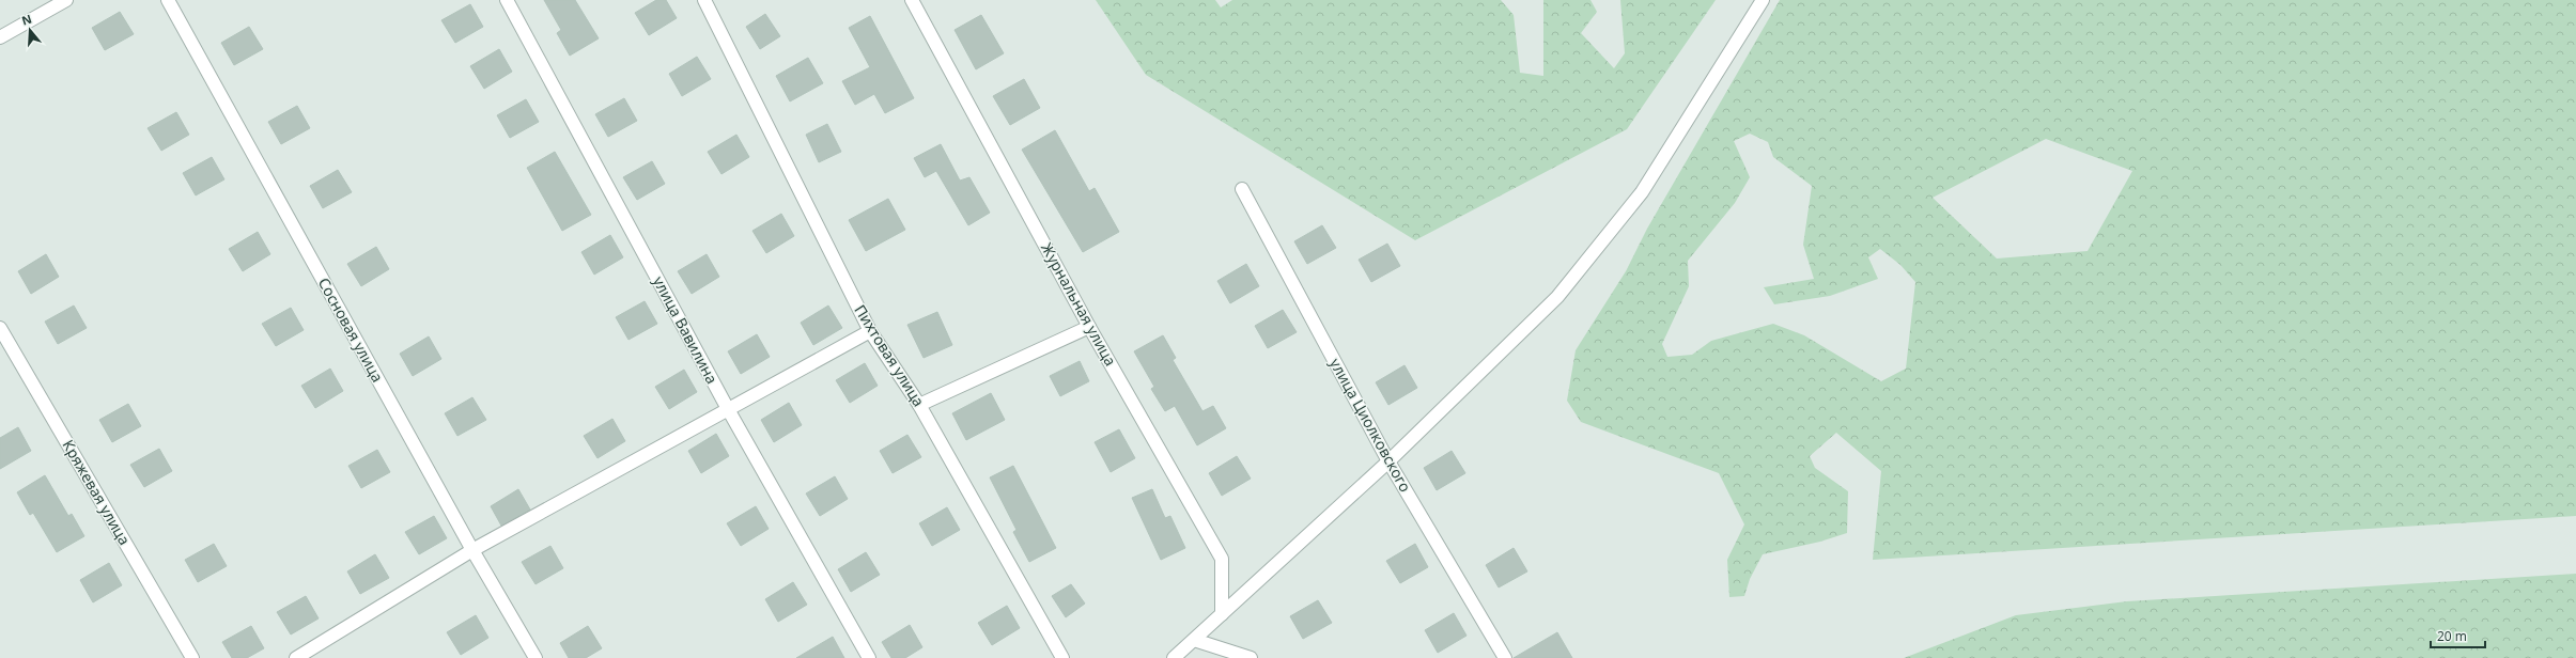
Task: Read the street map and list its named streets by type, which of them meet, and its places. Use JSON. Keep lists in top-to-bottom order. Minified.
{"streets":{"street":["Журнальная улица","Сосновая улица","улица Вавилина","Пихтовая улица","улица Циолковского","Кряжевая улица"]},"scale_bar":"20 m","north":"top"}
